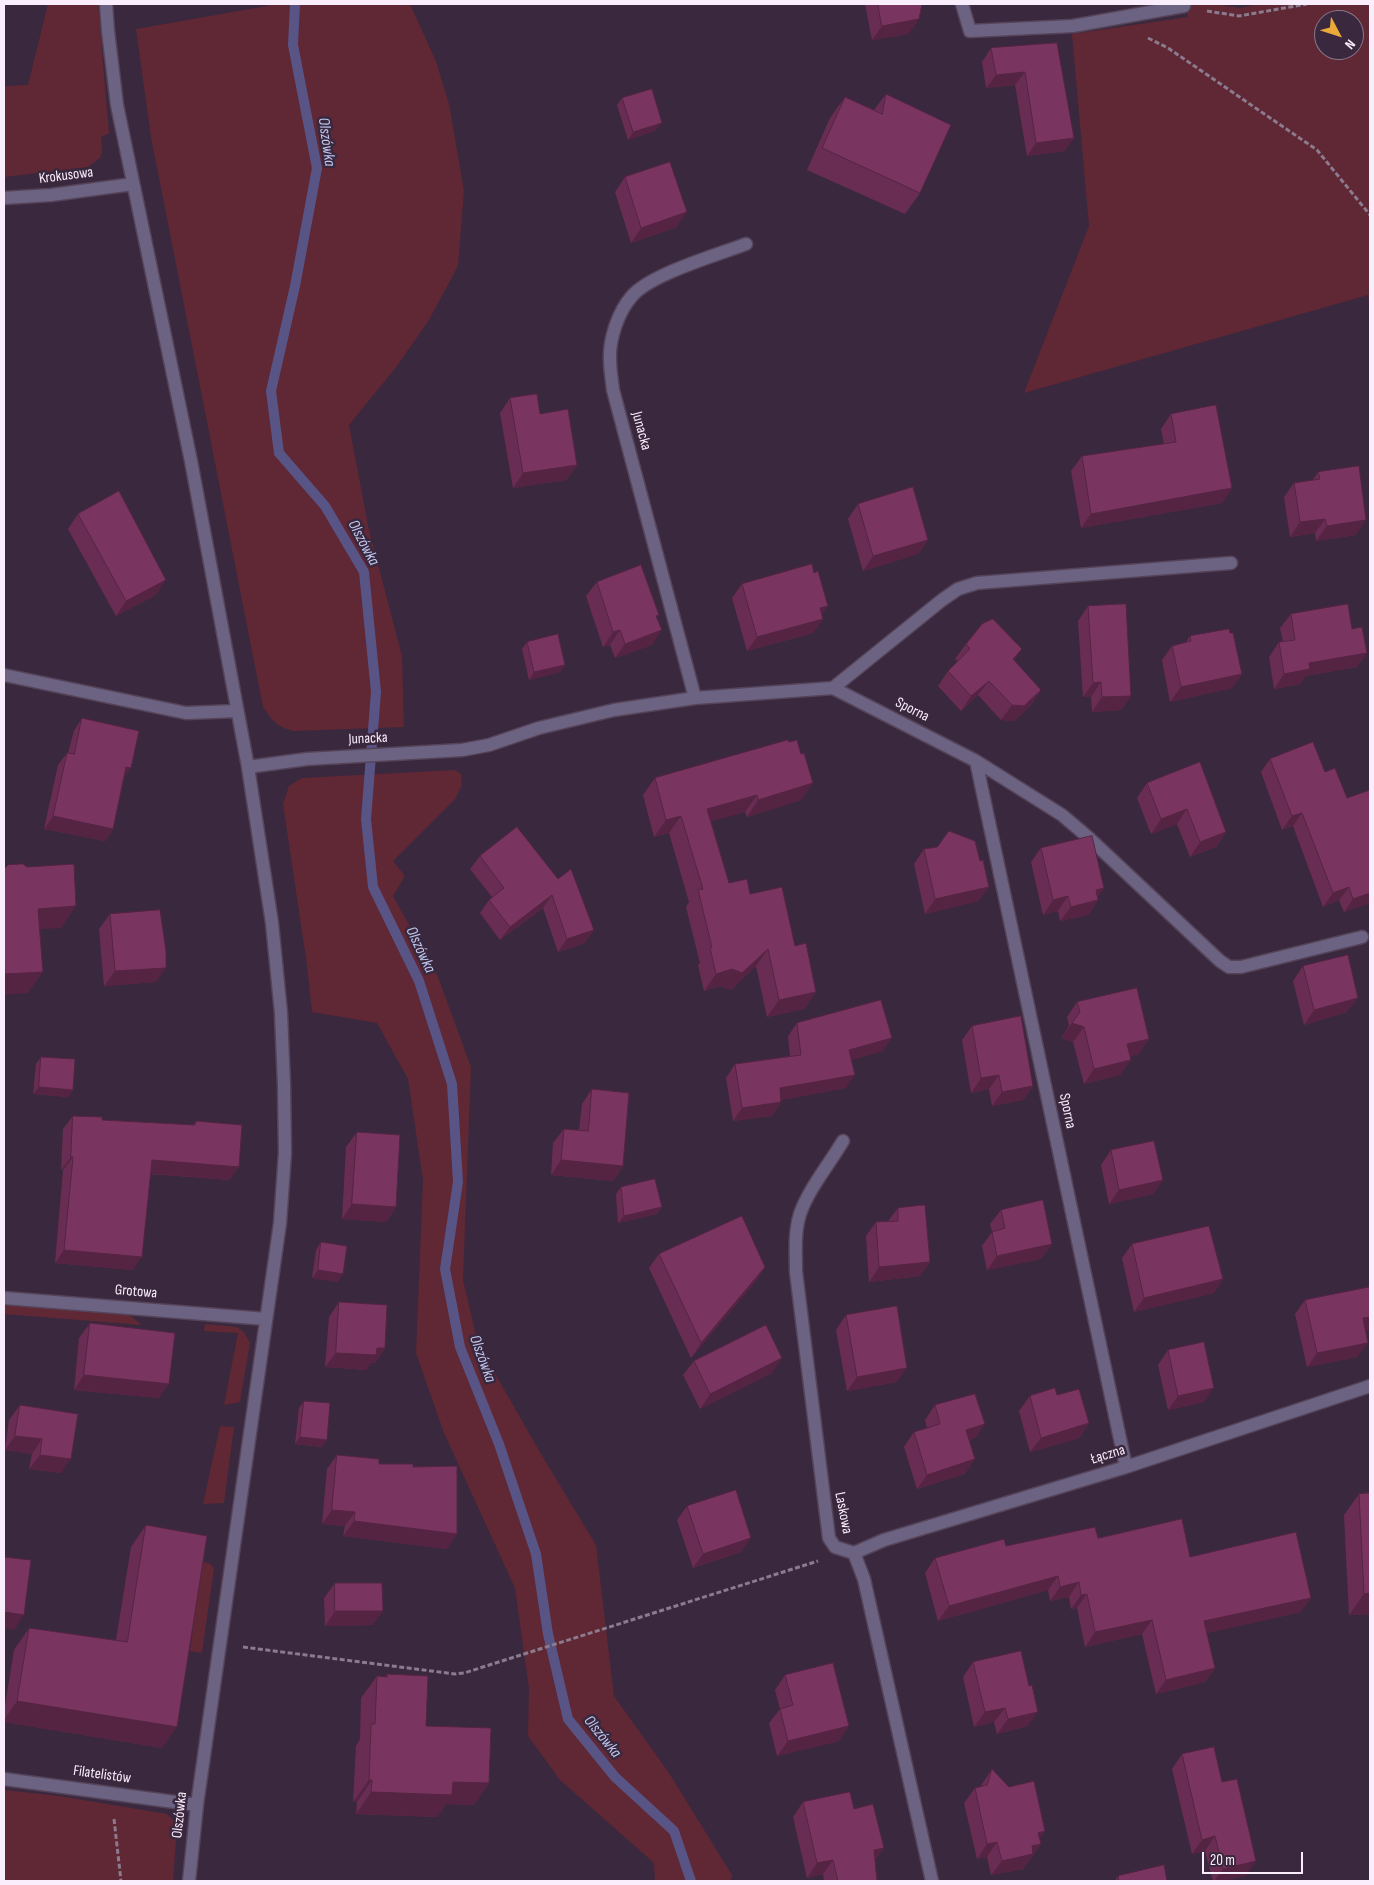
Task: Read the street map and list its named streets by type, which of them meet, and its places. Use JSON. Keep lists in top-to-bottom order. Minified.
{"streets":{"street":["Krokusowa","Junacka","Sporna","Grotowa","Łączna","Laskowa","Filatelistów","Olszówka"]},"crossings":[["Krokusowa","Olszówka"],["Junacka","Sporna"],["Junacka","Olszówka"],["Sporna","Łączna"],["Grotowa","Olszówka"],["Łączna","Laskowa"],["Filatelistów","Olszówka"]],"water":["Olszówka"],"scale_bar":"20 m","north":"bottom right"}
